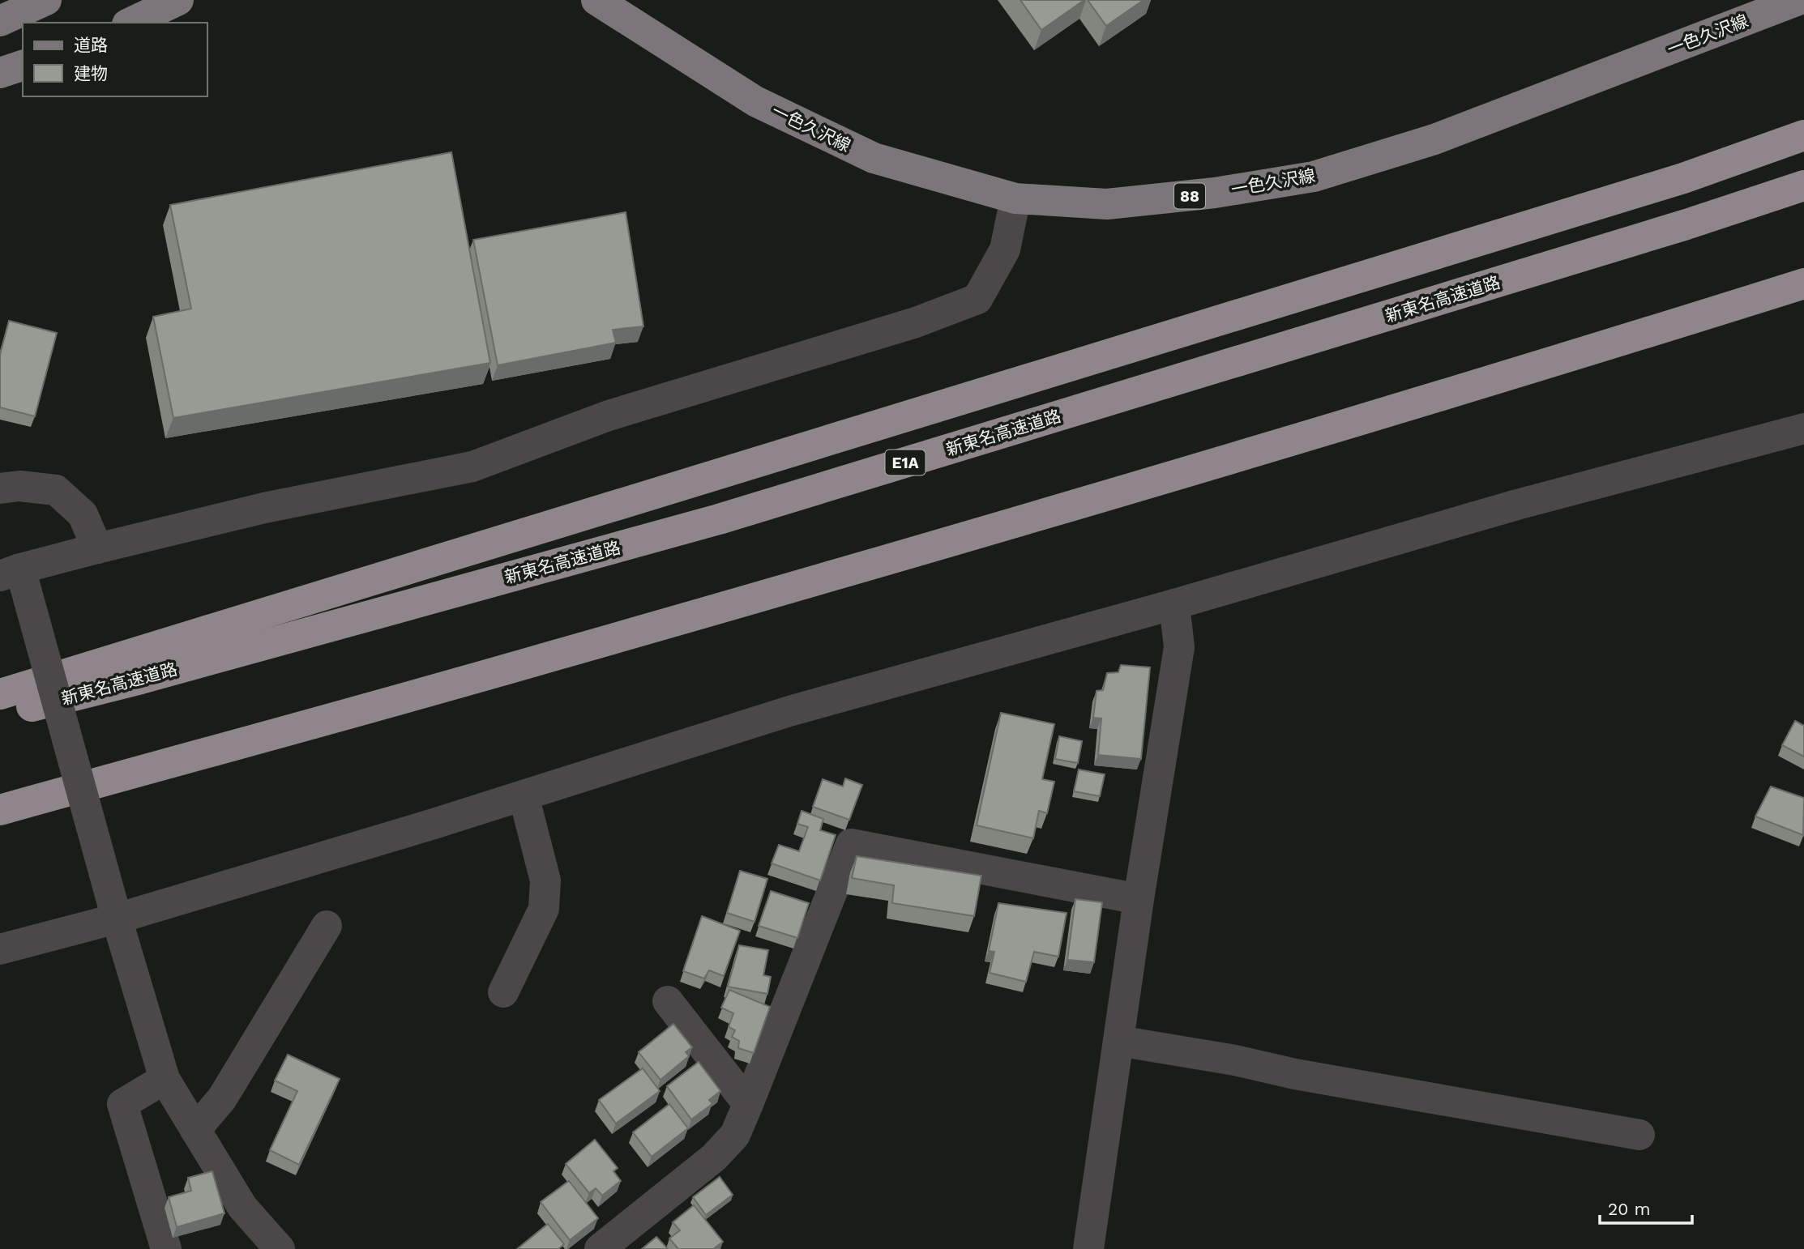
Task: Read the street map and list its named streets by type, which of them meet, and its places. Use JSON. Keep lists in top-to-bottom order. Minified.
{"streets":{"highway":["新東名高速道路","E1A"],"main road":["一色久沢線","88"]},"legend":["道路","建物"],"scale_bar":"20 m"}
